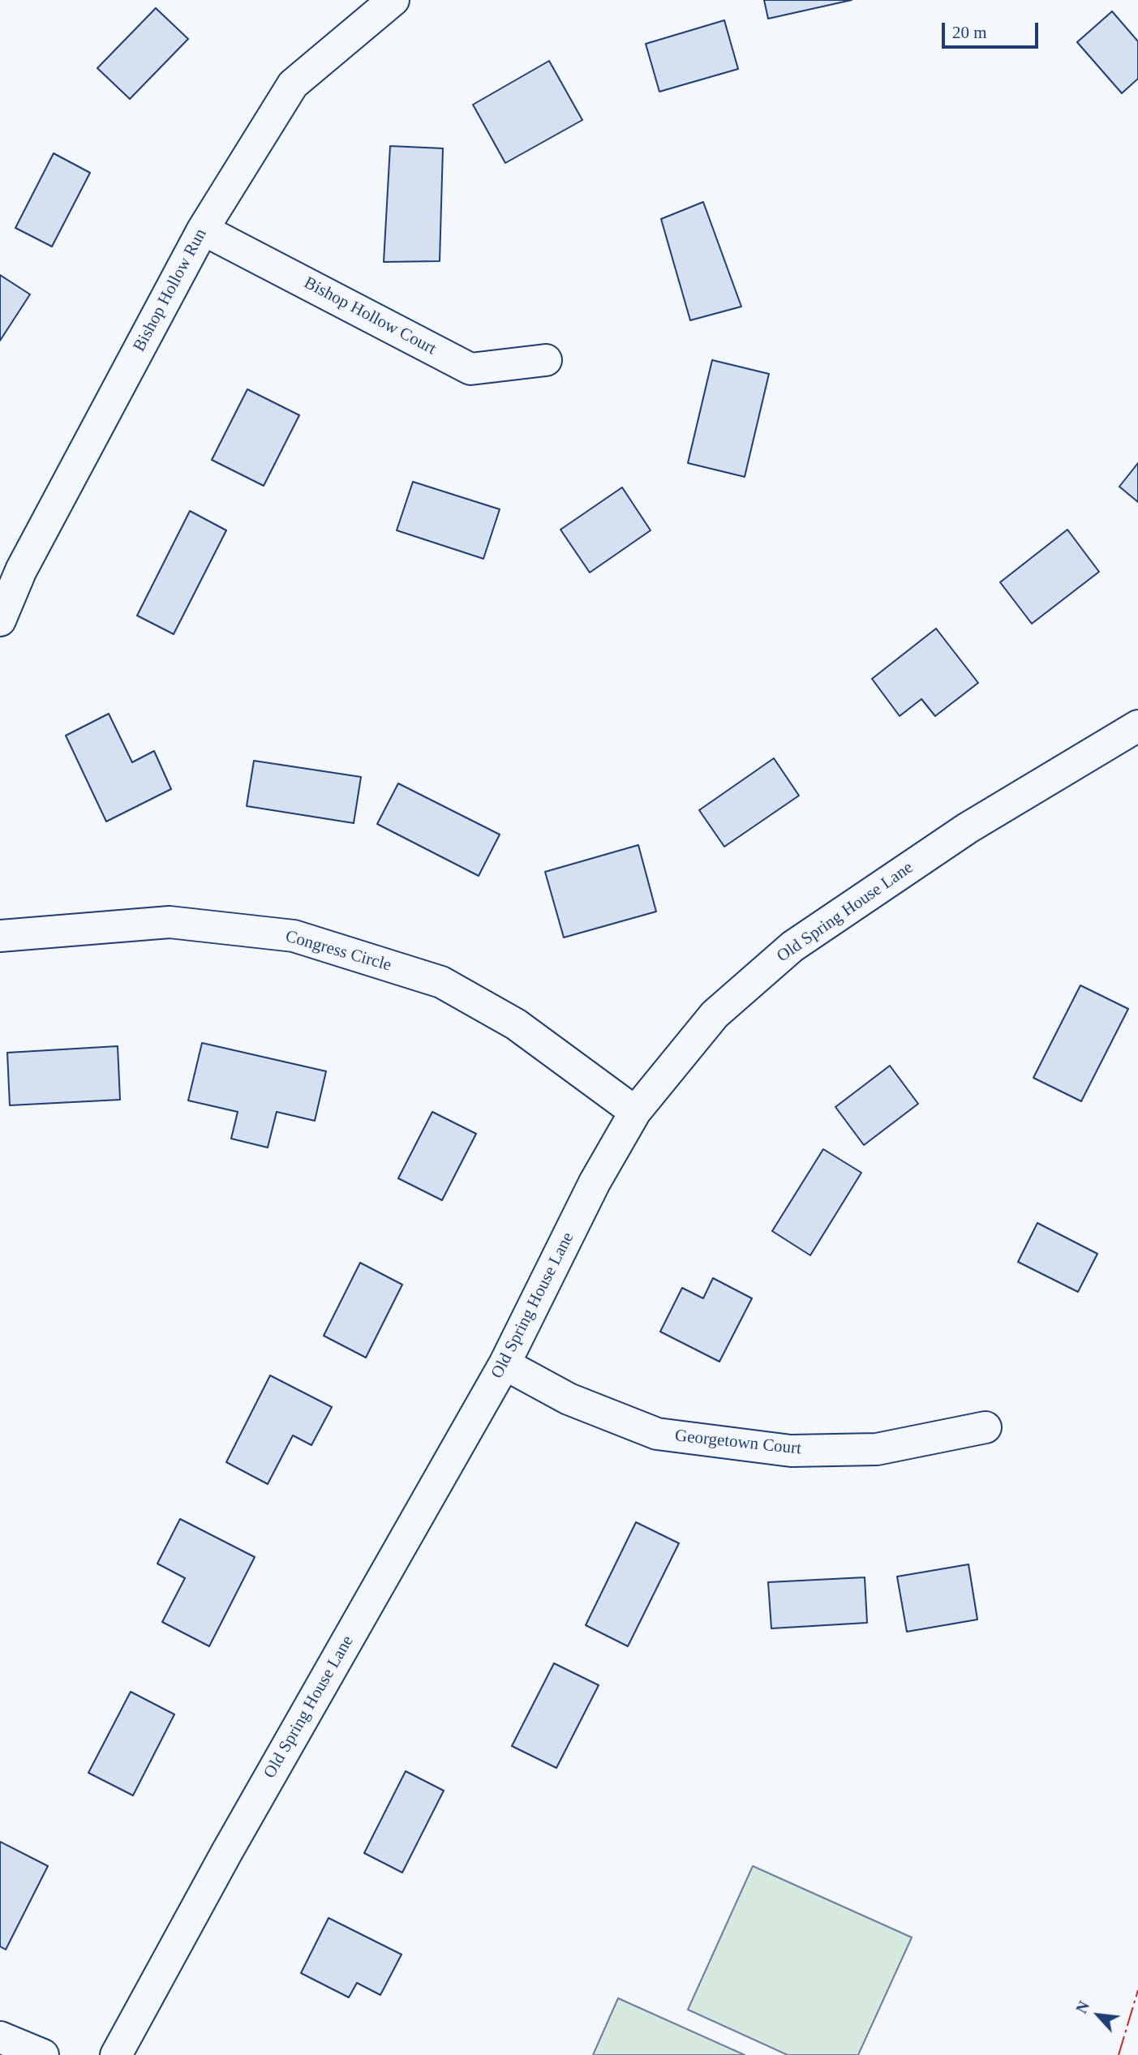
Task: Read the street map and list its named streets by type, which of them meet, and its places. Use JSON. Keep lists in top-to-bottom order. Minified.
{"streets":{"street":["Bishop Hollow Run","Bishop Hollow Court","Old Spring House Lane","Congress Circle","Georgetown Court"]},"crossings":[["Bishop Hollow Run","Bishop Hollow Court"],["Old Spring House Lane","Congress Circle"],["Old Spring House Lane","Georgetown Court"]],"scale_bar":"20 m","north":"top left"}
